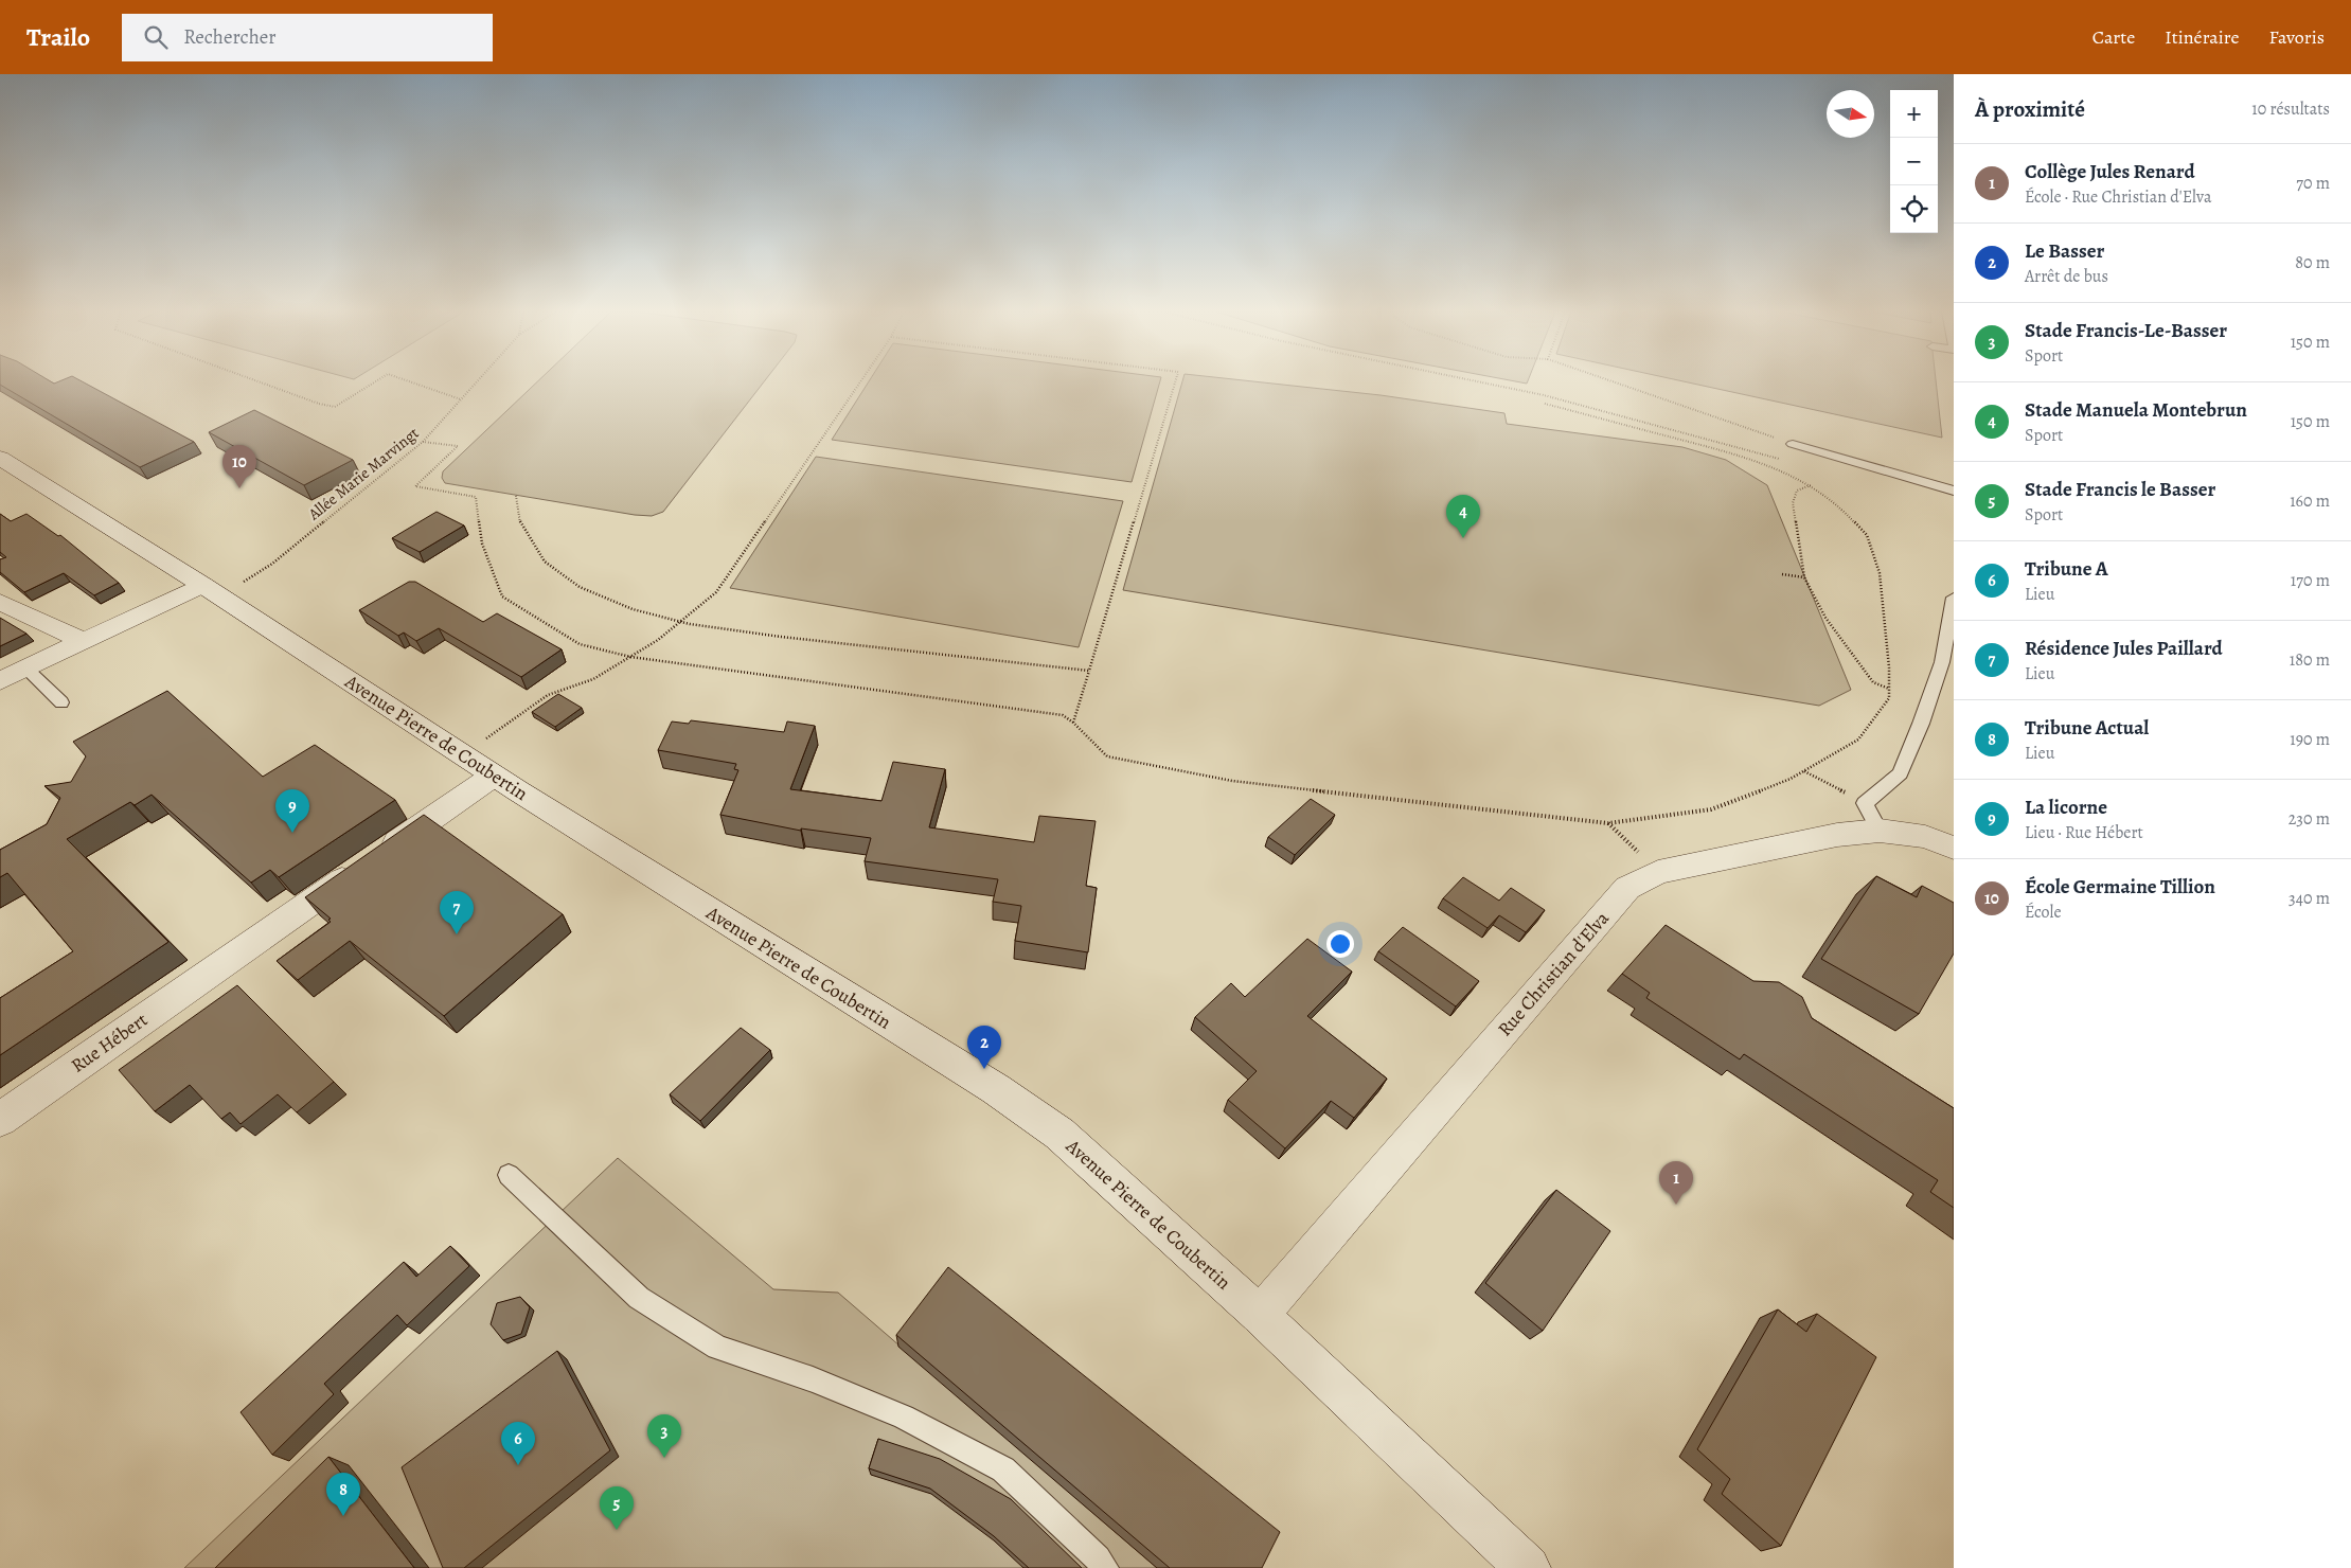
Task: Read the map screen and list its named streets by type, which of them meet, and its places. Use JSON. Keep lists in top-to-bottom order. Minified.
{"streets":{"street":["Avenue Pierre de Coubertin","Rue Christian d'Elva","Rue Hébert"],"path":["Allée Marie Marvingt"]},"crossings":[["Allée Marie Marvingt","Avenue Pierre de Coubertin"],["Avenue Pierre de Coubertin","Rue Christian d'Elva"],["Avenue Pierre de Coubertin","Rue Hébert"]],"north":"right","page":{"header":"Trailo","search":"Rechercher","nav":["Carte","Itinéraire","Favoris"],"heading":["À proximité","10 résultats"],"map_buttons":["+","−"],"list":[{"mark":"1","name":"Collège Jules Renard","note":"École · Rue Christian d'Elva","value":"70 m"},{"mark":"2","name":"Le Basser","note":"Arrêt de bus","value":"80 m"},{"mark":"3","name":"Stade Francis-Le-Basser","note":"Sport","value":"150 m"},{"mark":"4","name":"Stade Manuela Montebrun","note":"Sport","value":"150 m"},{"mark":"5","name":"Stade Francis le Basser","note":"Sport","value":"160 m"},{"mark":"6","name":"Tribune A","note":"Lieu","value":"170 m"},{"mark":"7","name":"Résidence Jules Paillard","note":"Lieu","value":"180 m"},{"mark":"8","name":"Tribune Actual","note":"Lieu","value":"190 m"},{"mark":"9","name":"La licorne","note":"Lieu · Rue Hébert","value":"230 m"},{"mark":"10","name":"École Germaine Tillion","note":"École","value":"340 m"}],"pins":["10","4","9","7","2","1","3","6","8","5"]}}
